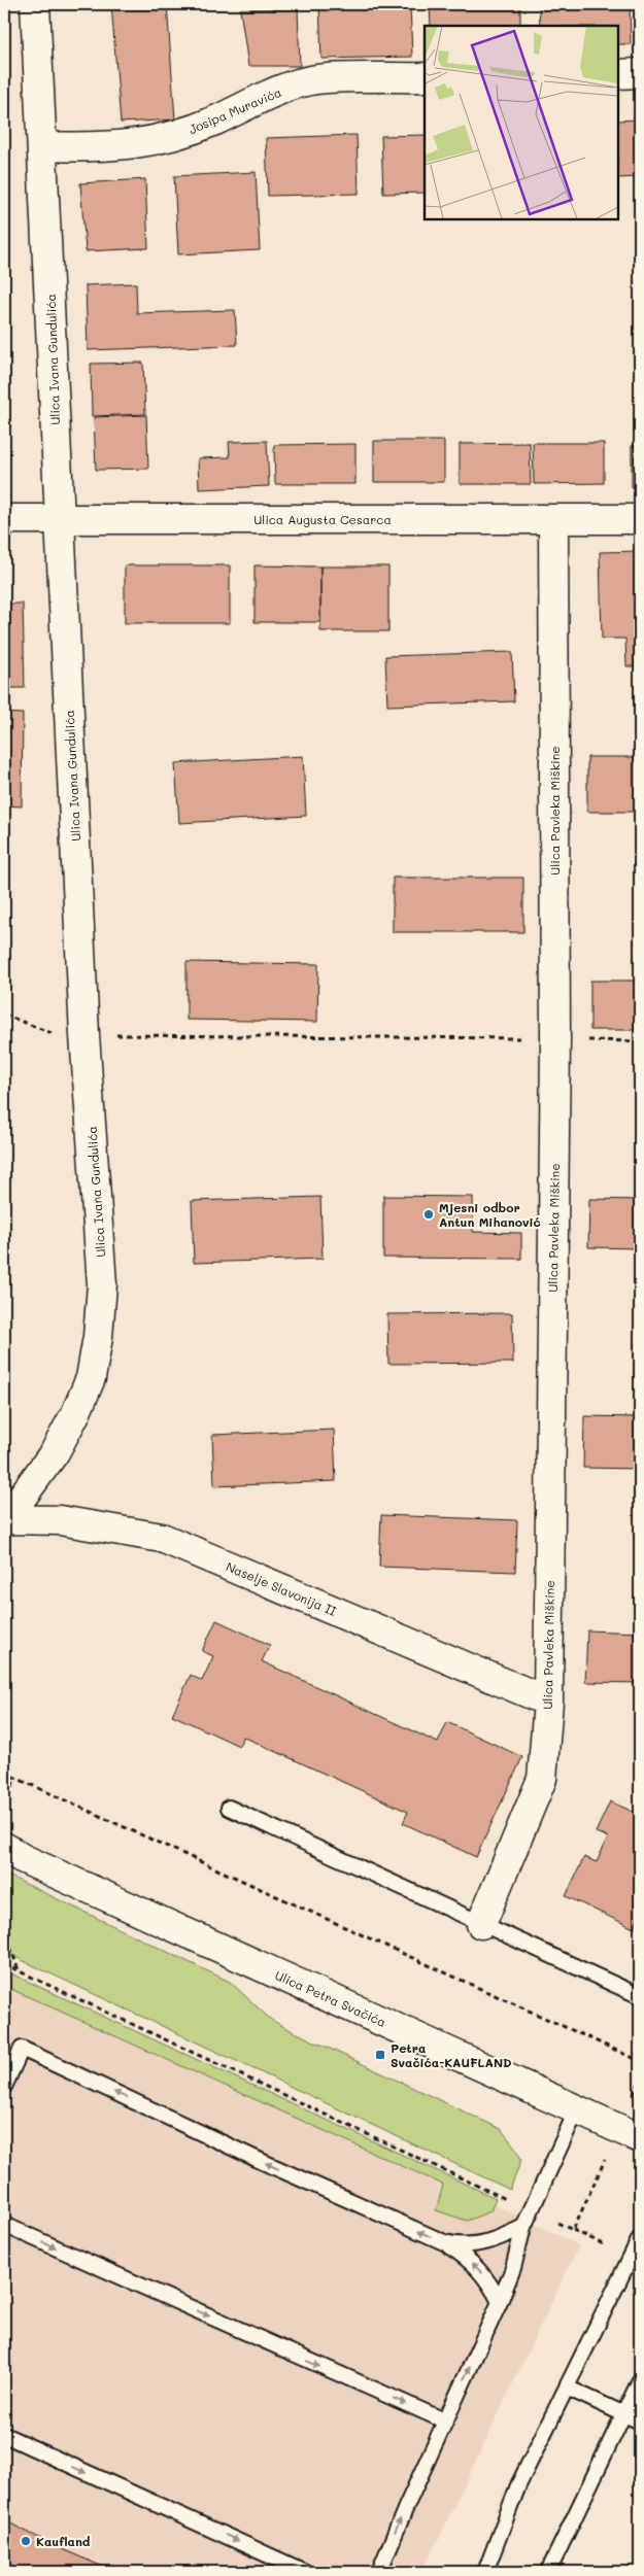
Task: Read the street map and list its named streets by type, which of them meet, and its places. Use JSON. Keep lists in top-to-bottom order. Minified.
{"streets":{"street":["Josipa Muravića","Ulica Ivana Gundulića","Ulica Augusta Cesarca","Ulica Pavleka Miškine","Naselje Slavonija II","Ulica Petra Svačića"]},"crossings":[["Josipa Muravića","Ulica Ivana Gundulića"],["Ulica Ivana Gundulića","Ulica Augusta Cesarca"],["Ulica Ivana Gundulića","Naselje Slavonija II"],["Ulica Augusta Cesarca","Ulica Pavleka Miškine"],["Ulica Pavleka Miškine","Naselje Slavonija II"]],"places":{"other":["Mjesni odbor Antun Mihanović","Kaufland"],"transit":["Petra Svačića-KAUFLAND"]}}
